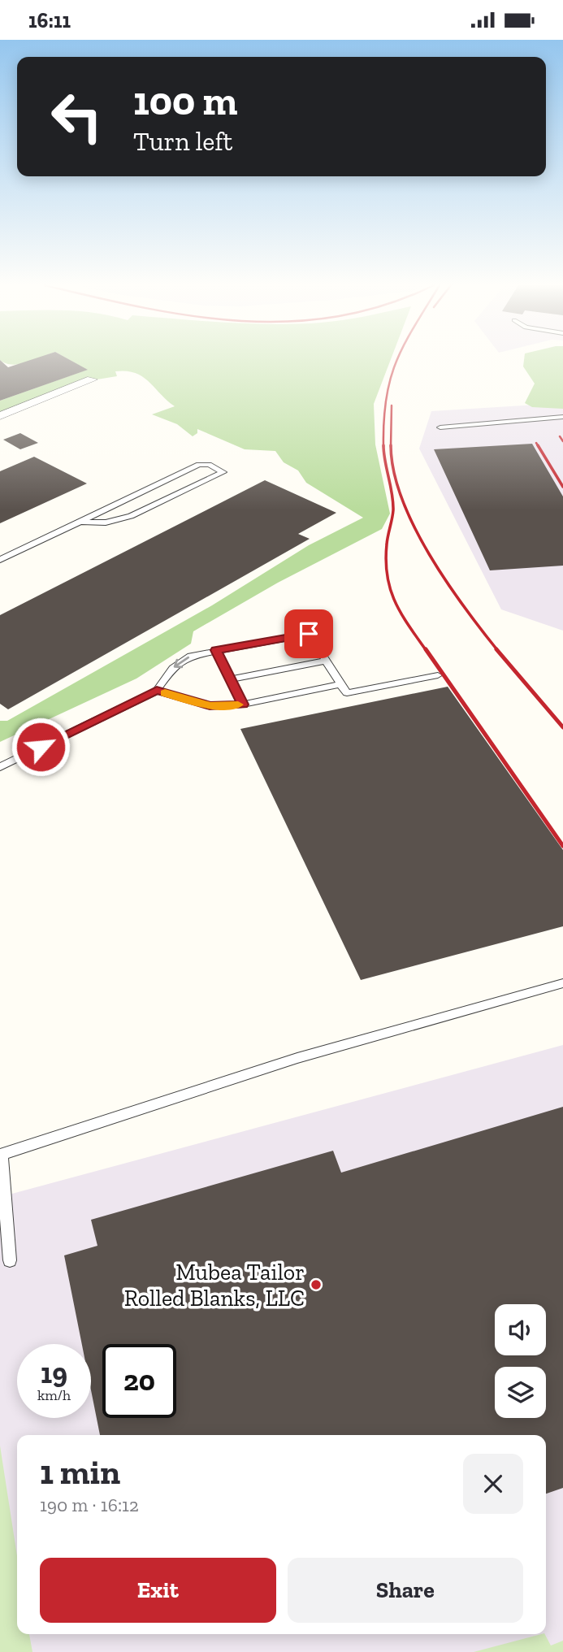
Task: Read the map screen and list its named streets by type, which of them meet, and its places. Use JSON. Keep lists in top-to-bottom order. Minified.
{"places":["Mubea Tailor Rolled Blanks, LLC"],"page":{"status":"16:11","turn":["100 m","Turn left"],"speed":"19 km/h","limit":"20","heading":["1 min","190 m · 16:12"],"buttons":["Exit","Share"]}}
